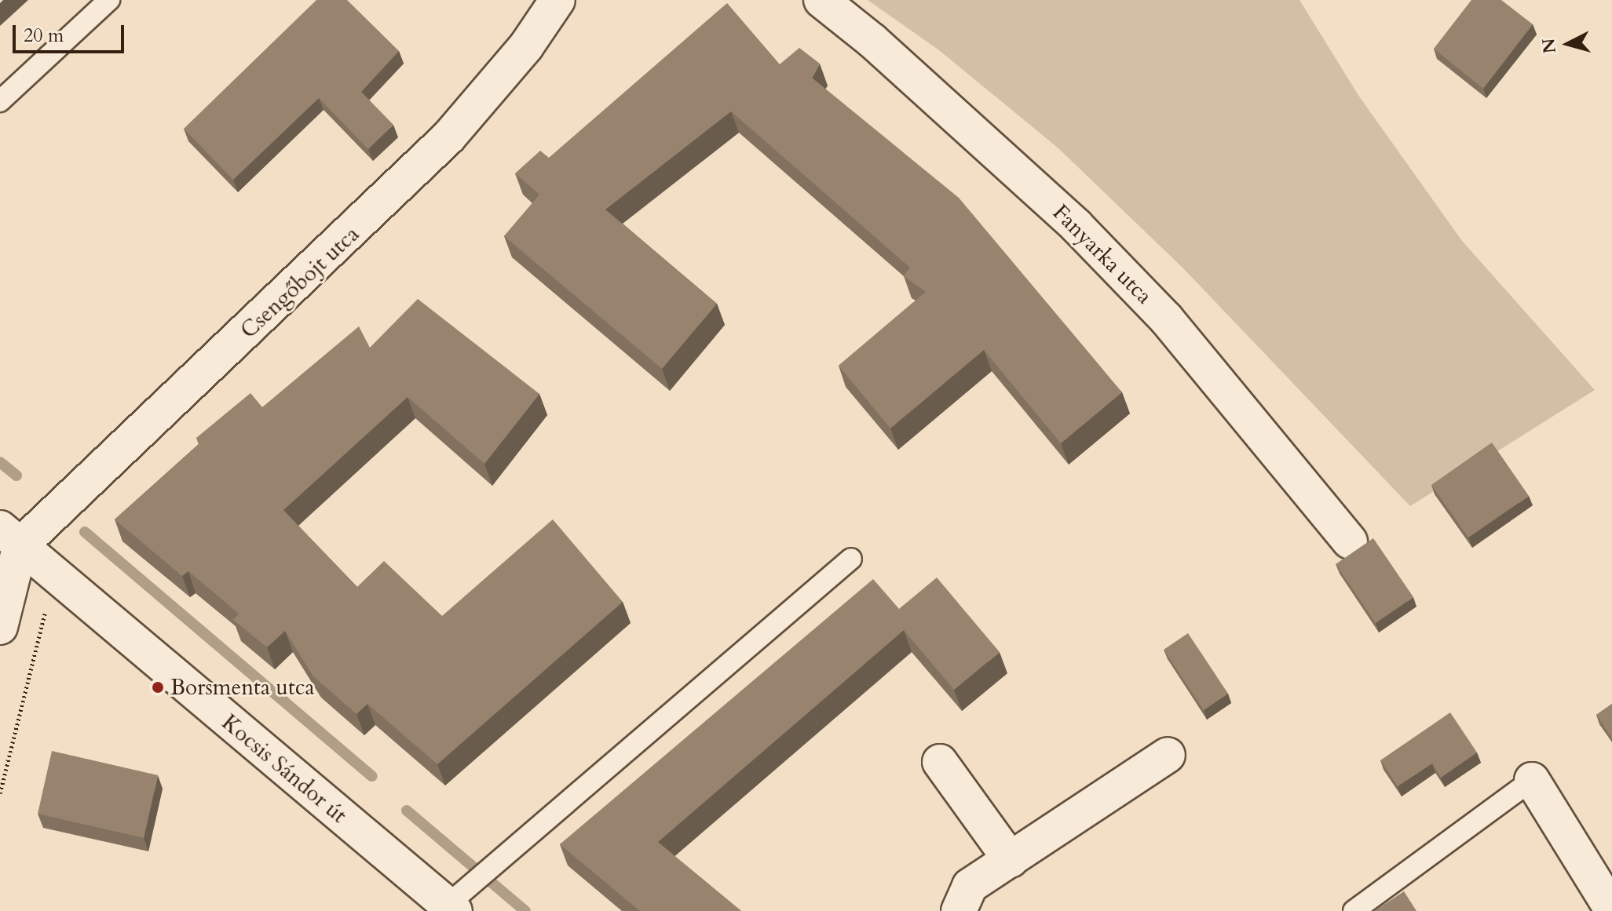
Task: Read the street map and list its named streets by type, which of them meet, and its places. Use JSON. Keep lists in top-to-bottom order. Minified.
{"streets":{"street":["Fanyarka utca","Csengőbojt utca","Kocsis Sándor út"]},"crossings":[["Csengőbojt utca","Kocsis Sándor út"]],"places":["Borsmenta utca"],"scale_bar":"20 m","north":"left"}
